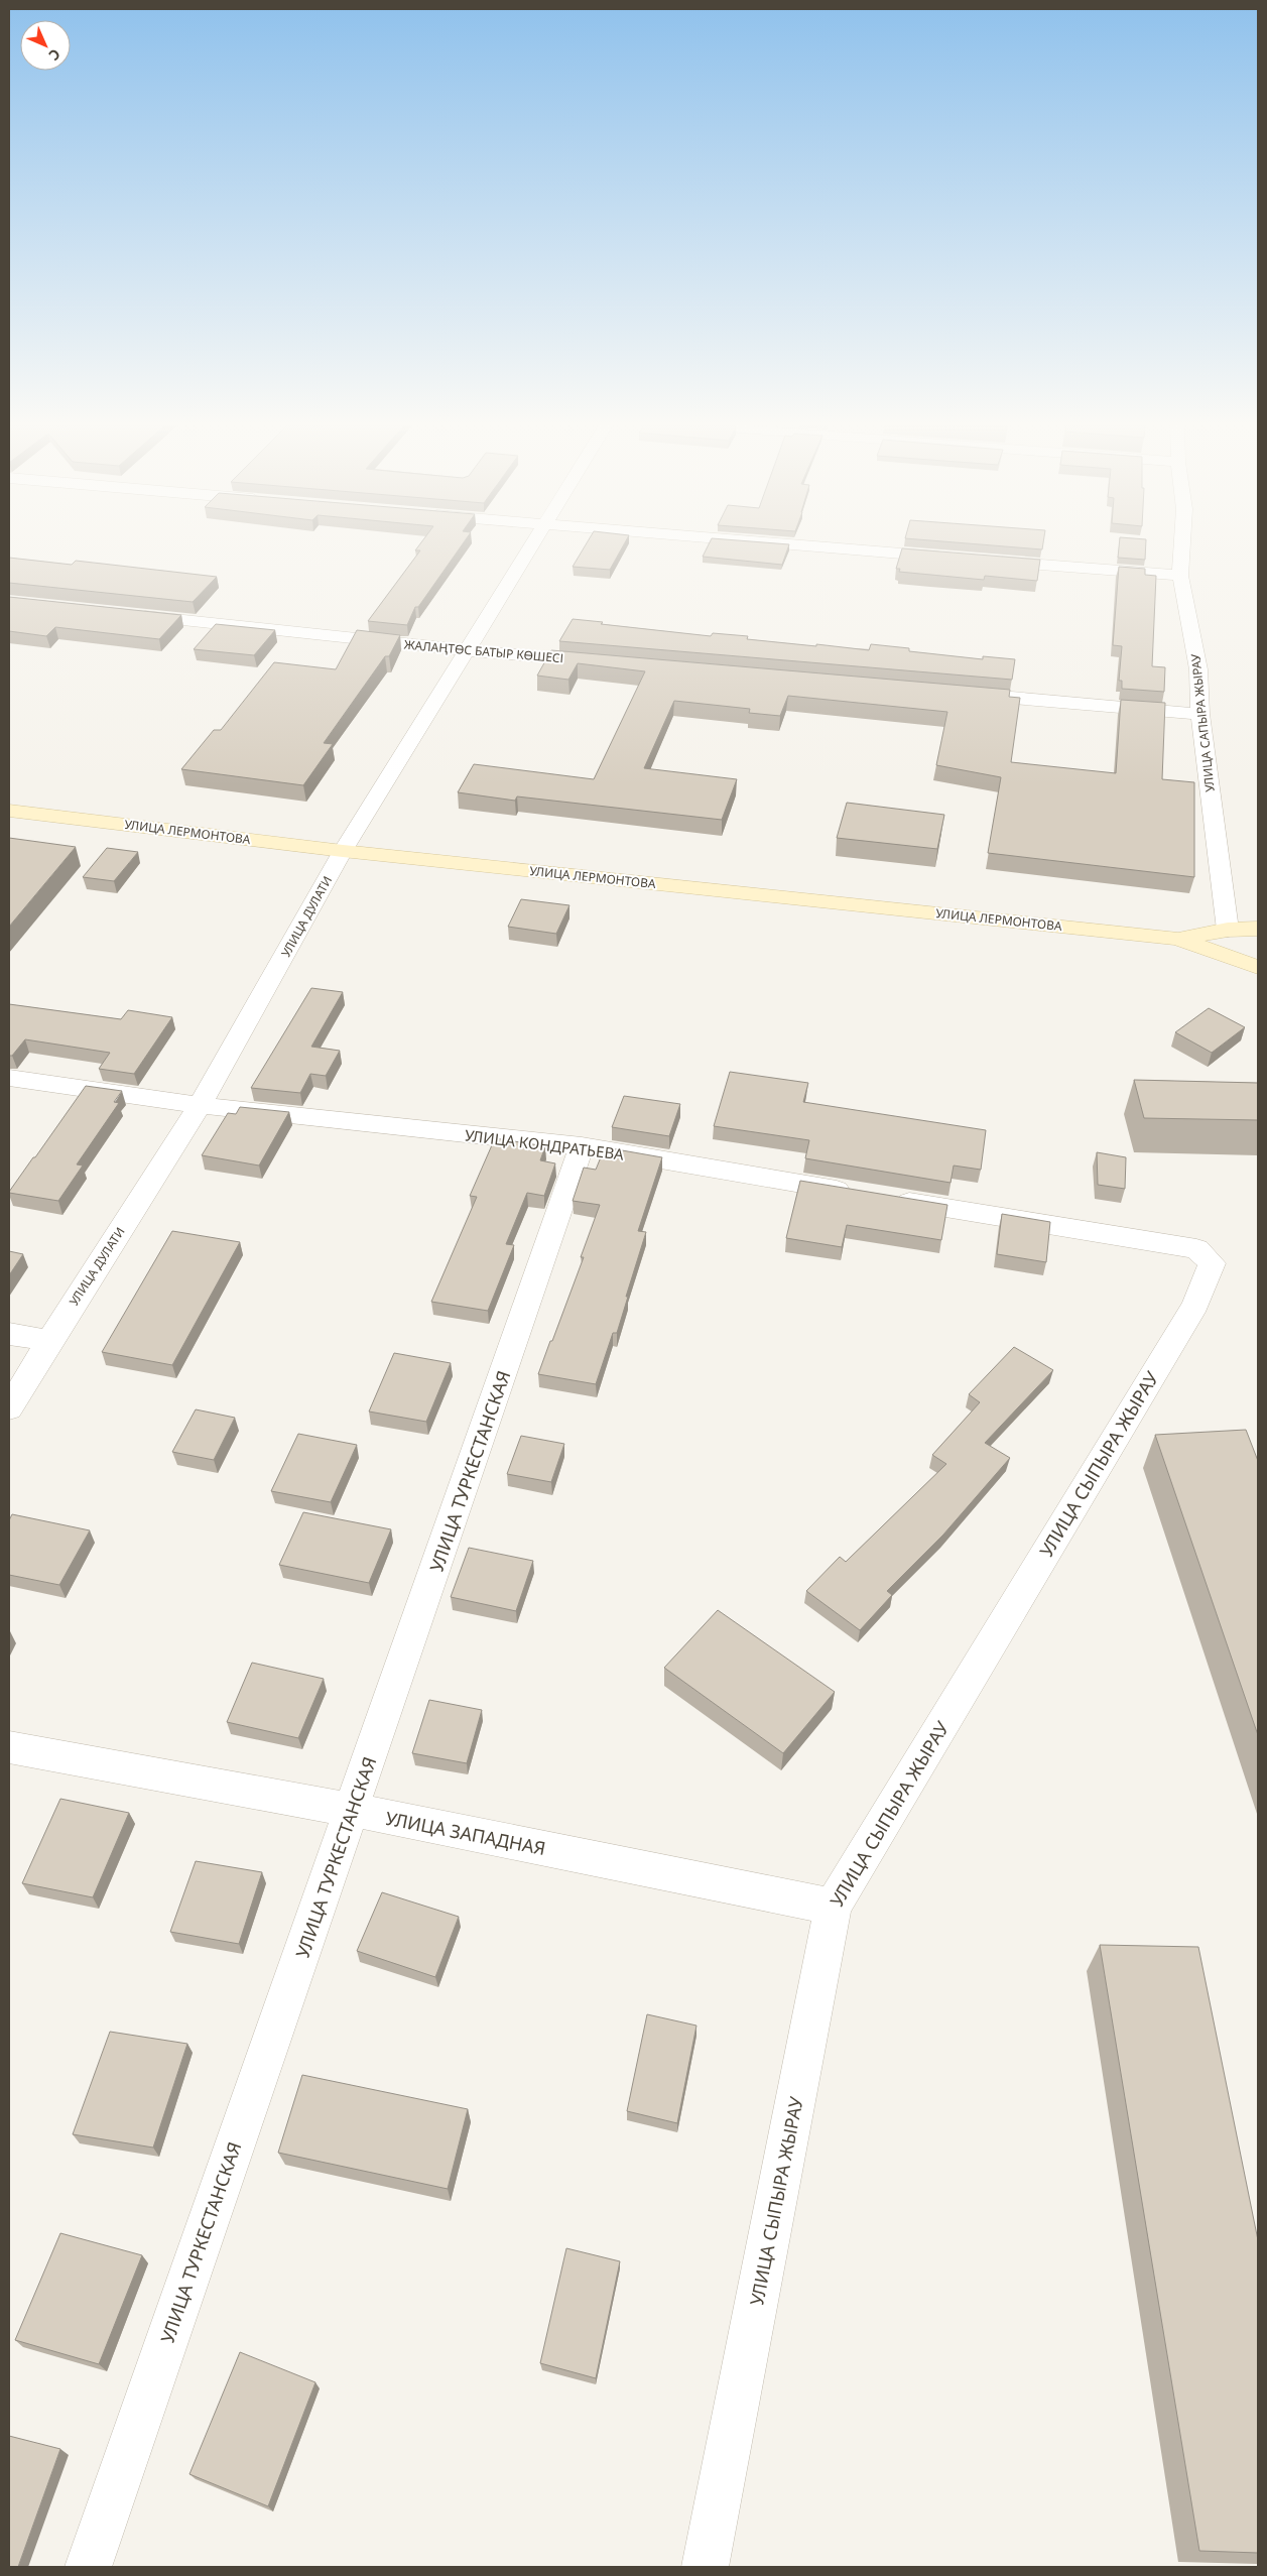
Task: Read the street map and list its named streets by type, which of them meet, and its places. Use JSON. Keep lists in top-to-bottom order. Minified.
{"streets":{"main road":["УЛИЦА ЛЕРМОНТОВА"],"street":["ЖАЛАҢТӨС БАТЫР КӨШЕСІ","УЛИЦА САПЫРА ЖЫРАУ","УЛИЦА ДУЛАТИ","УЛИЦА КОНДРАТЬЕВА","УЛИЦА СЫПЫРА ЖЫРАУ","УЛИЦА ТУРКЕСТАНСКАЯ","УЛИЦА ЗАПАДНАЯ"]},"crossings":[["ЖАЛАҢТӨС БАТЫР КӨШЕСІ","УЛИЦА ДУЛАТИ"],["УЛИЦА ЛЕРМОНТОВА","УЛИЦА ДУЛАТИ"],["УЛИЦА ДУЛАТИ","УЛИЦА КОНДРАТЬЕВА"],["УЛИЦА КОНДРАТЬЕВА","УЛИЦА ТУРКЕСТАНСКАЯ"],["УЛИЦА СЫПЫРА ЖЫРАУ","УЛИЦА ЗАПАДНАЯ"],["УЛИЦА ТУРКЕСТАНСКАЯ","УЛИЦА ЗАПАДНАЯ"]],"north":"bottom right"}
